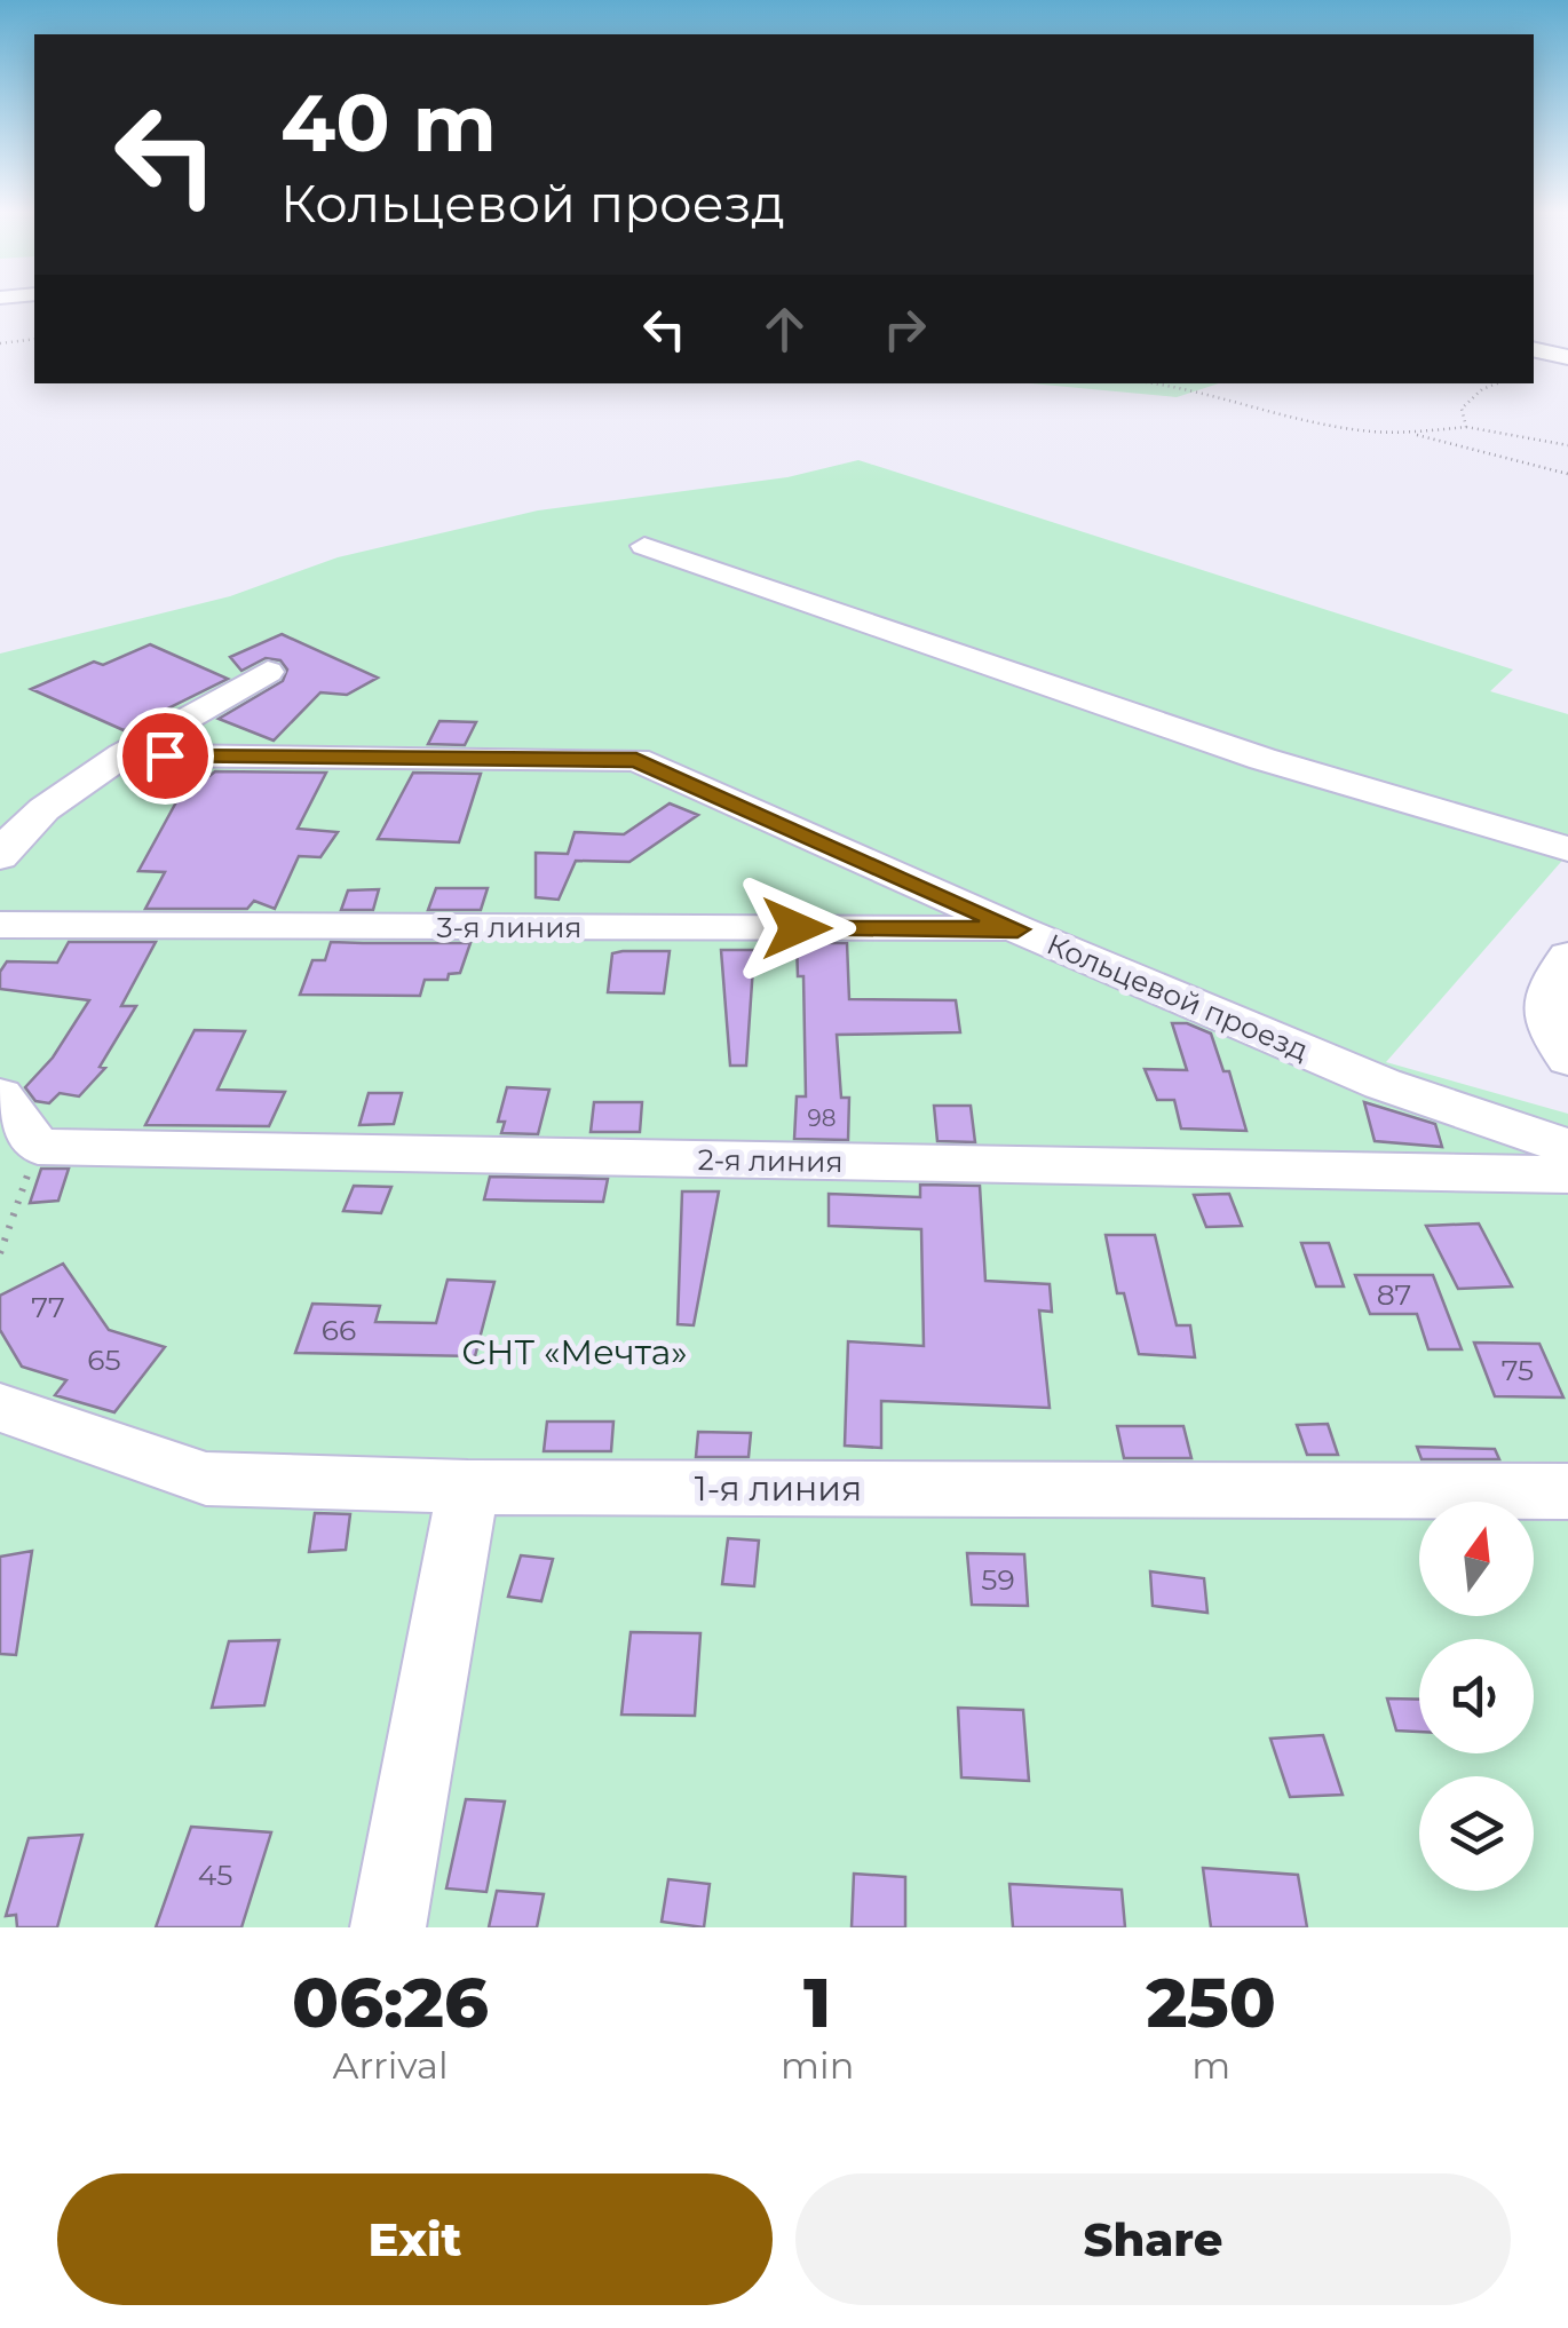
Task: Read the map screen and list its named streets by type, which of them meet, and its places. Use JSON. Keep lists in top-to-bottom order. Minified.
{"streets":{"street":["3-я линия","Кольцевой проезд","2-я линия","1-я линия"]},"crossings":[["3-я линия","Кольцевой проезд"]],"parks":["СНТ «Мечта»"],"house_numbers":["98","87","77","66","65","75","59","45"],"north":"top","page":{"turn":["40 m","Кольцевой проезд"],"eta":["06:26","Arrival","1","min","250","m"],"buttons":["Exit","Share"]}}
